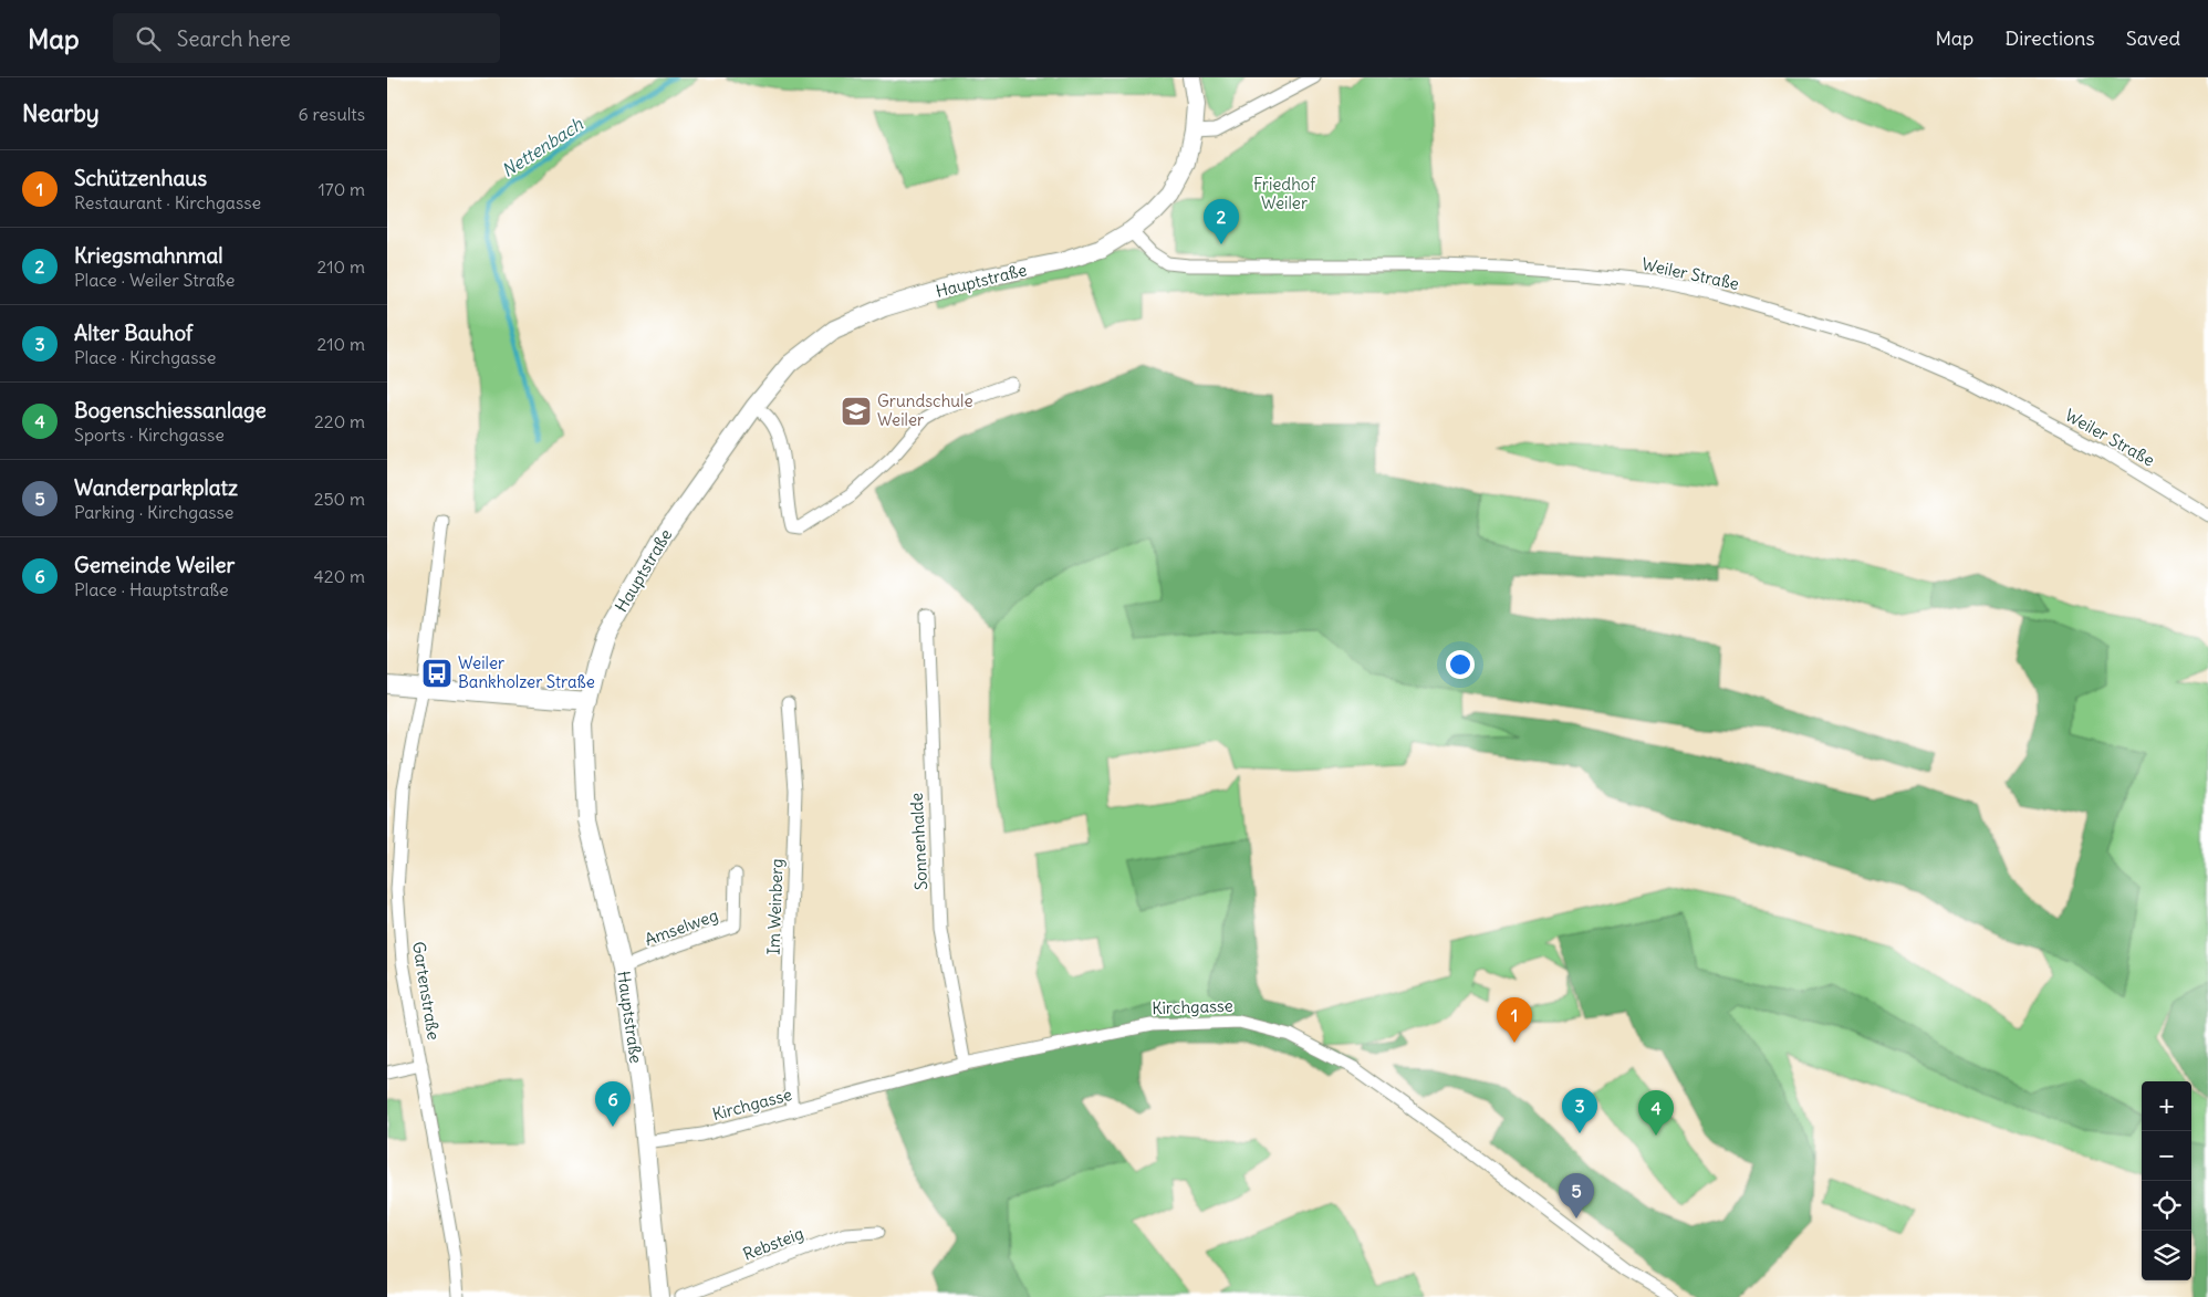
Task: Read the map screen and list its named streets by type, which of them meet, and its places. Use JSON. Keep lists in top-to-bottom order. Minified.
{"streets":{"street":["Weiler Straße","Hauptstraße","Sonnenhalde","Im Weinberg","Amselweg","Gartenstraße","Kirchgasse","Rebsteig"]},"crossings":[["Weiler Straße","Hauptstraße"],["Hauptstraße","Amselweg"],["Hauptstraße","Kirchgasse"],["Sonnenhalde","Kirchgasse"],["Im Weinberg","Kirchgasse"]],"water":["Nettenbach"],"parks":["Friedhof Weiler"],"places":{"school or university":["Grundschule Weiler"],"bus stop":["Weiler Bankholzer Straße"]},"page":{"header":"Map","search":"Search here","nav":["Map","Directions","Saved"],"heading":["Nearby","6 results"],"list":[{"mark":"1","name":"Schützenhaus","note":"Restaurant · Kirchgasse","value":"170 m"},{"mark":"2","name":"Kriegsmahnmal","note":"Place · Weiler Straße","value":"210 m"},{"mark":"3","name":"Alter Bauhof","note":"Place · Kirchgasse","value":"210 m"},{"mark":"4","name":"Bogenschiessanlage","note":"Sports · Kirchgasse","value":"220 m"},{"mark":"5","name":"Wanderparkplatz","note":"Parking · Kirchgasse","value":"250 m"},{"mark":"6","name":"Gemeinde Weiler","note":"Place · Hauptstraße","value":"420 m"}],"pins":["2","1","6","3","4","5"],"map_buttons":["+","−"]}}
